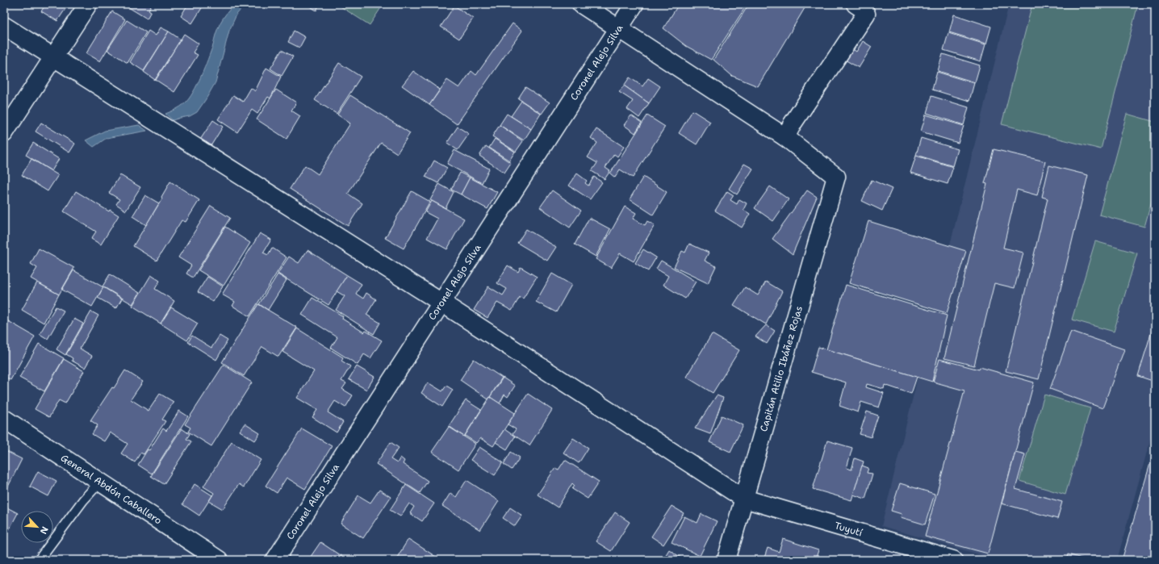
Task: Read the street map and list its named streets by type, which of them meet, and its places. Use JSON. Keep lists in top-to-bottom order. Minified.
{"streets":{"street":["Coronel Alejo Silva","Capitán Atilio Ibáñez Rojas","General Abdón Caballero","Tuyutí"]},"crossings":[["Coronel Alejo Silva","Tuyutí"],["Capitán Atilio Ibáñez Rojas","Tuyutí"]],"north":"bottom right"}
